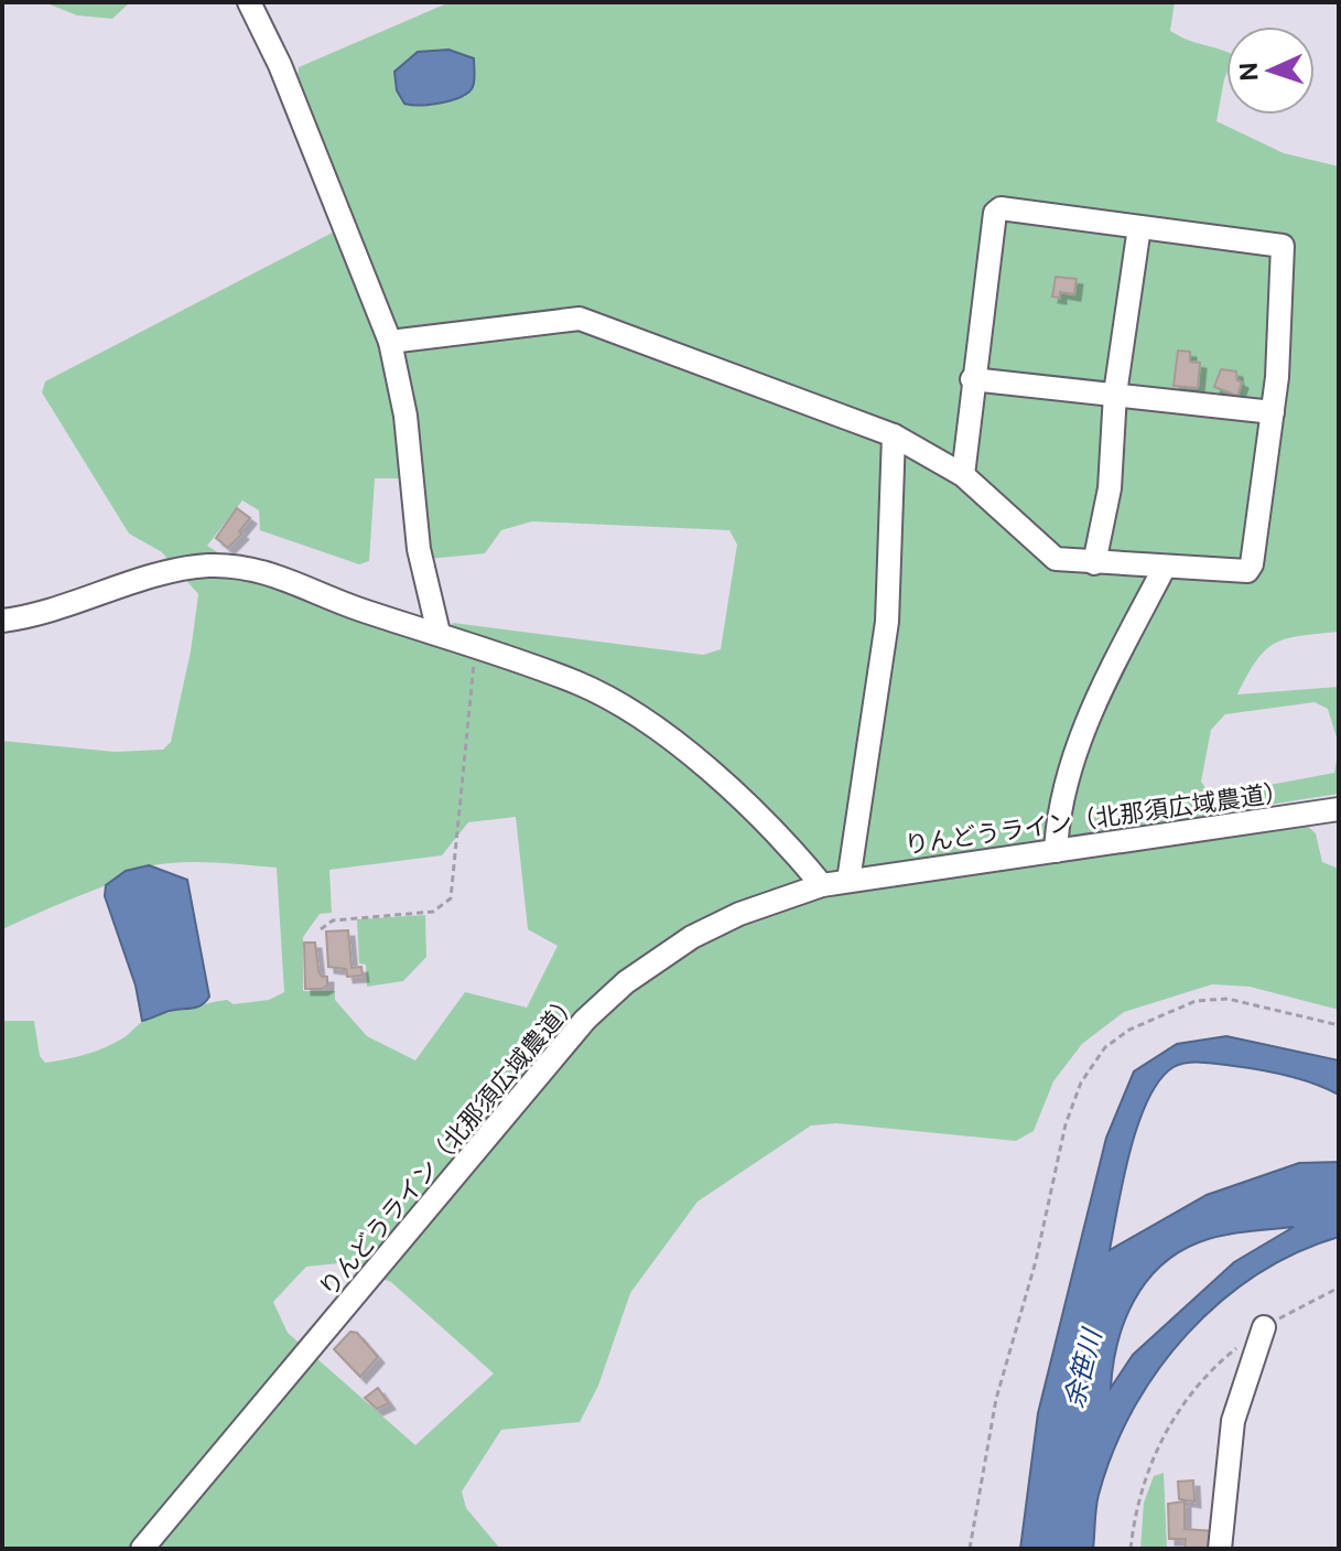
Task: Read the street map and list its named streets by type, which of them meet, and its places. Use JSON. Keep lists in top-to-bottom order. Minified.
{"streets":{"street":["りんどうライン（北那須広域農道）"]},"water":["余笹川"],"north":"left"}
